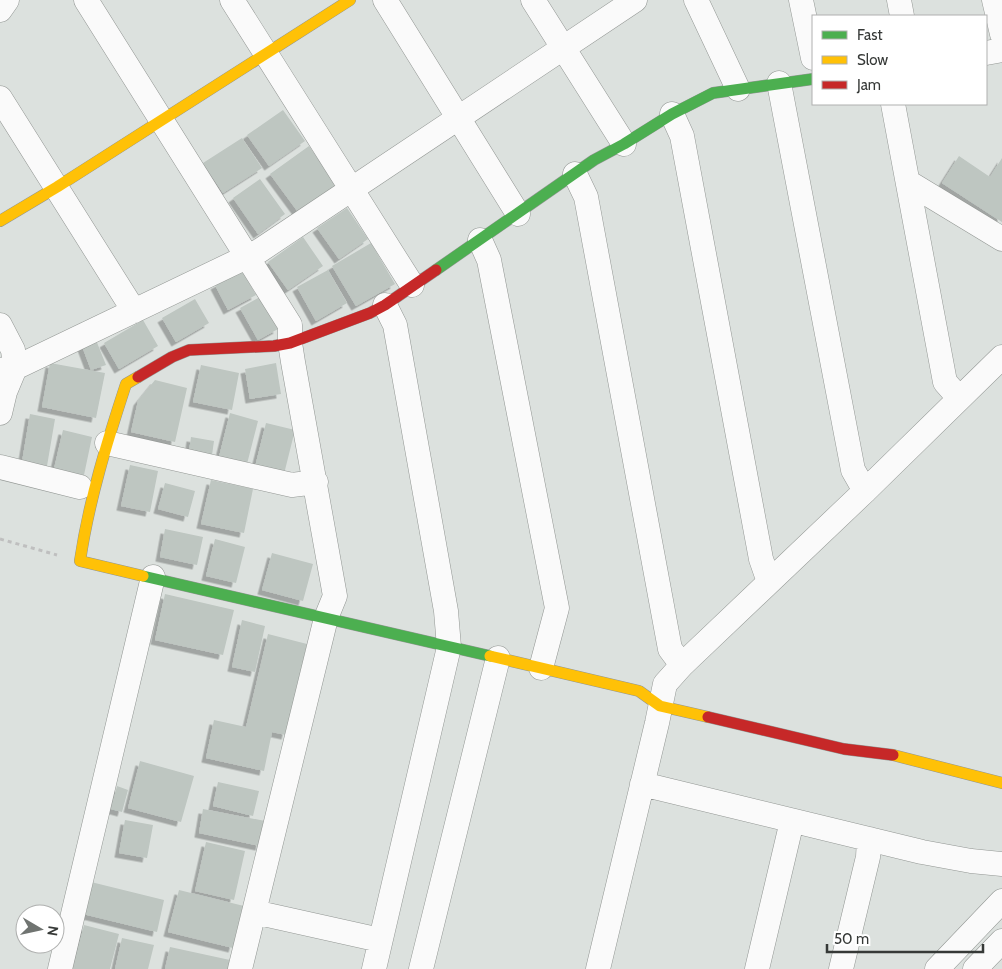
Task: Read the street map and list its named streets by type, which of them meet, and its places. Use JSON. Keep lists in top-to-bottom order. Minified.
{"legend":["Fast","Slow","Jam"],"scale_bar":"50 m","north":"right"}
